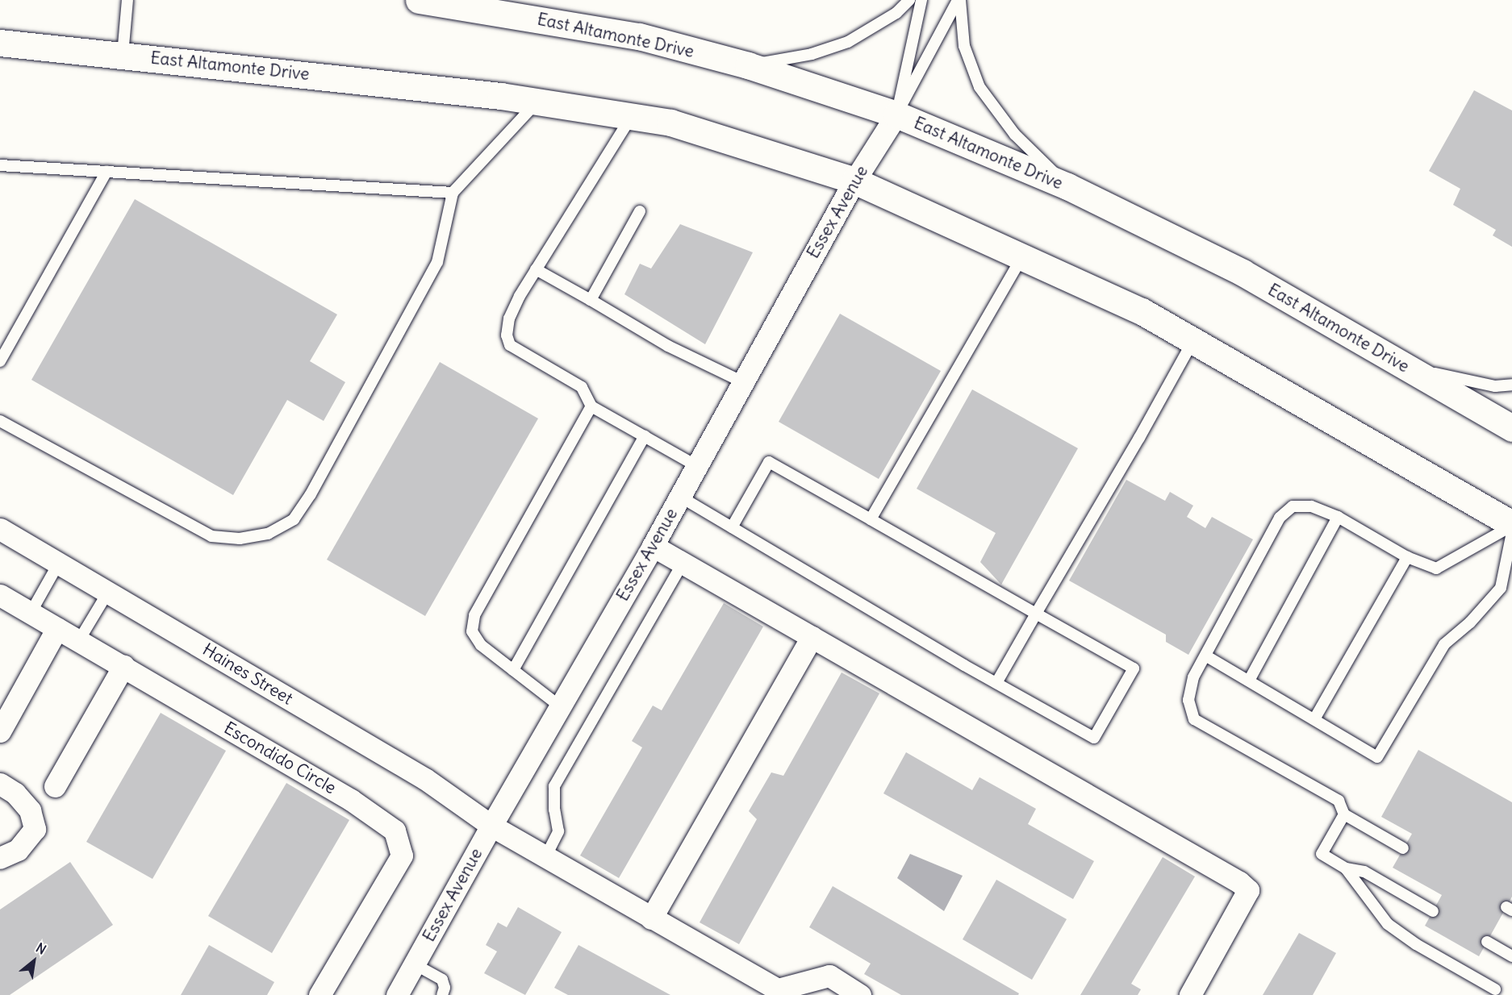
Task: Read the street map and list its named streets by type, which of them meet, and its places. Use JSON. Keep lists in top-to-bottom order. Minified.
{"streets":{"main road":["East Altamonte Drive"],"street":["Essex Avenue","Haines Street","Escondido Circle"]},"crossings":[["East Altamonte Drive","Essex Avenue"],["Essex Avenue","Haines Street"]],"north":"top right"}
